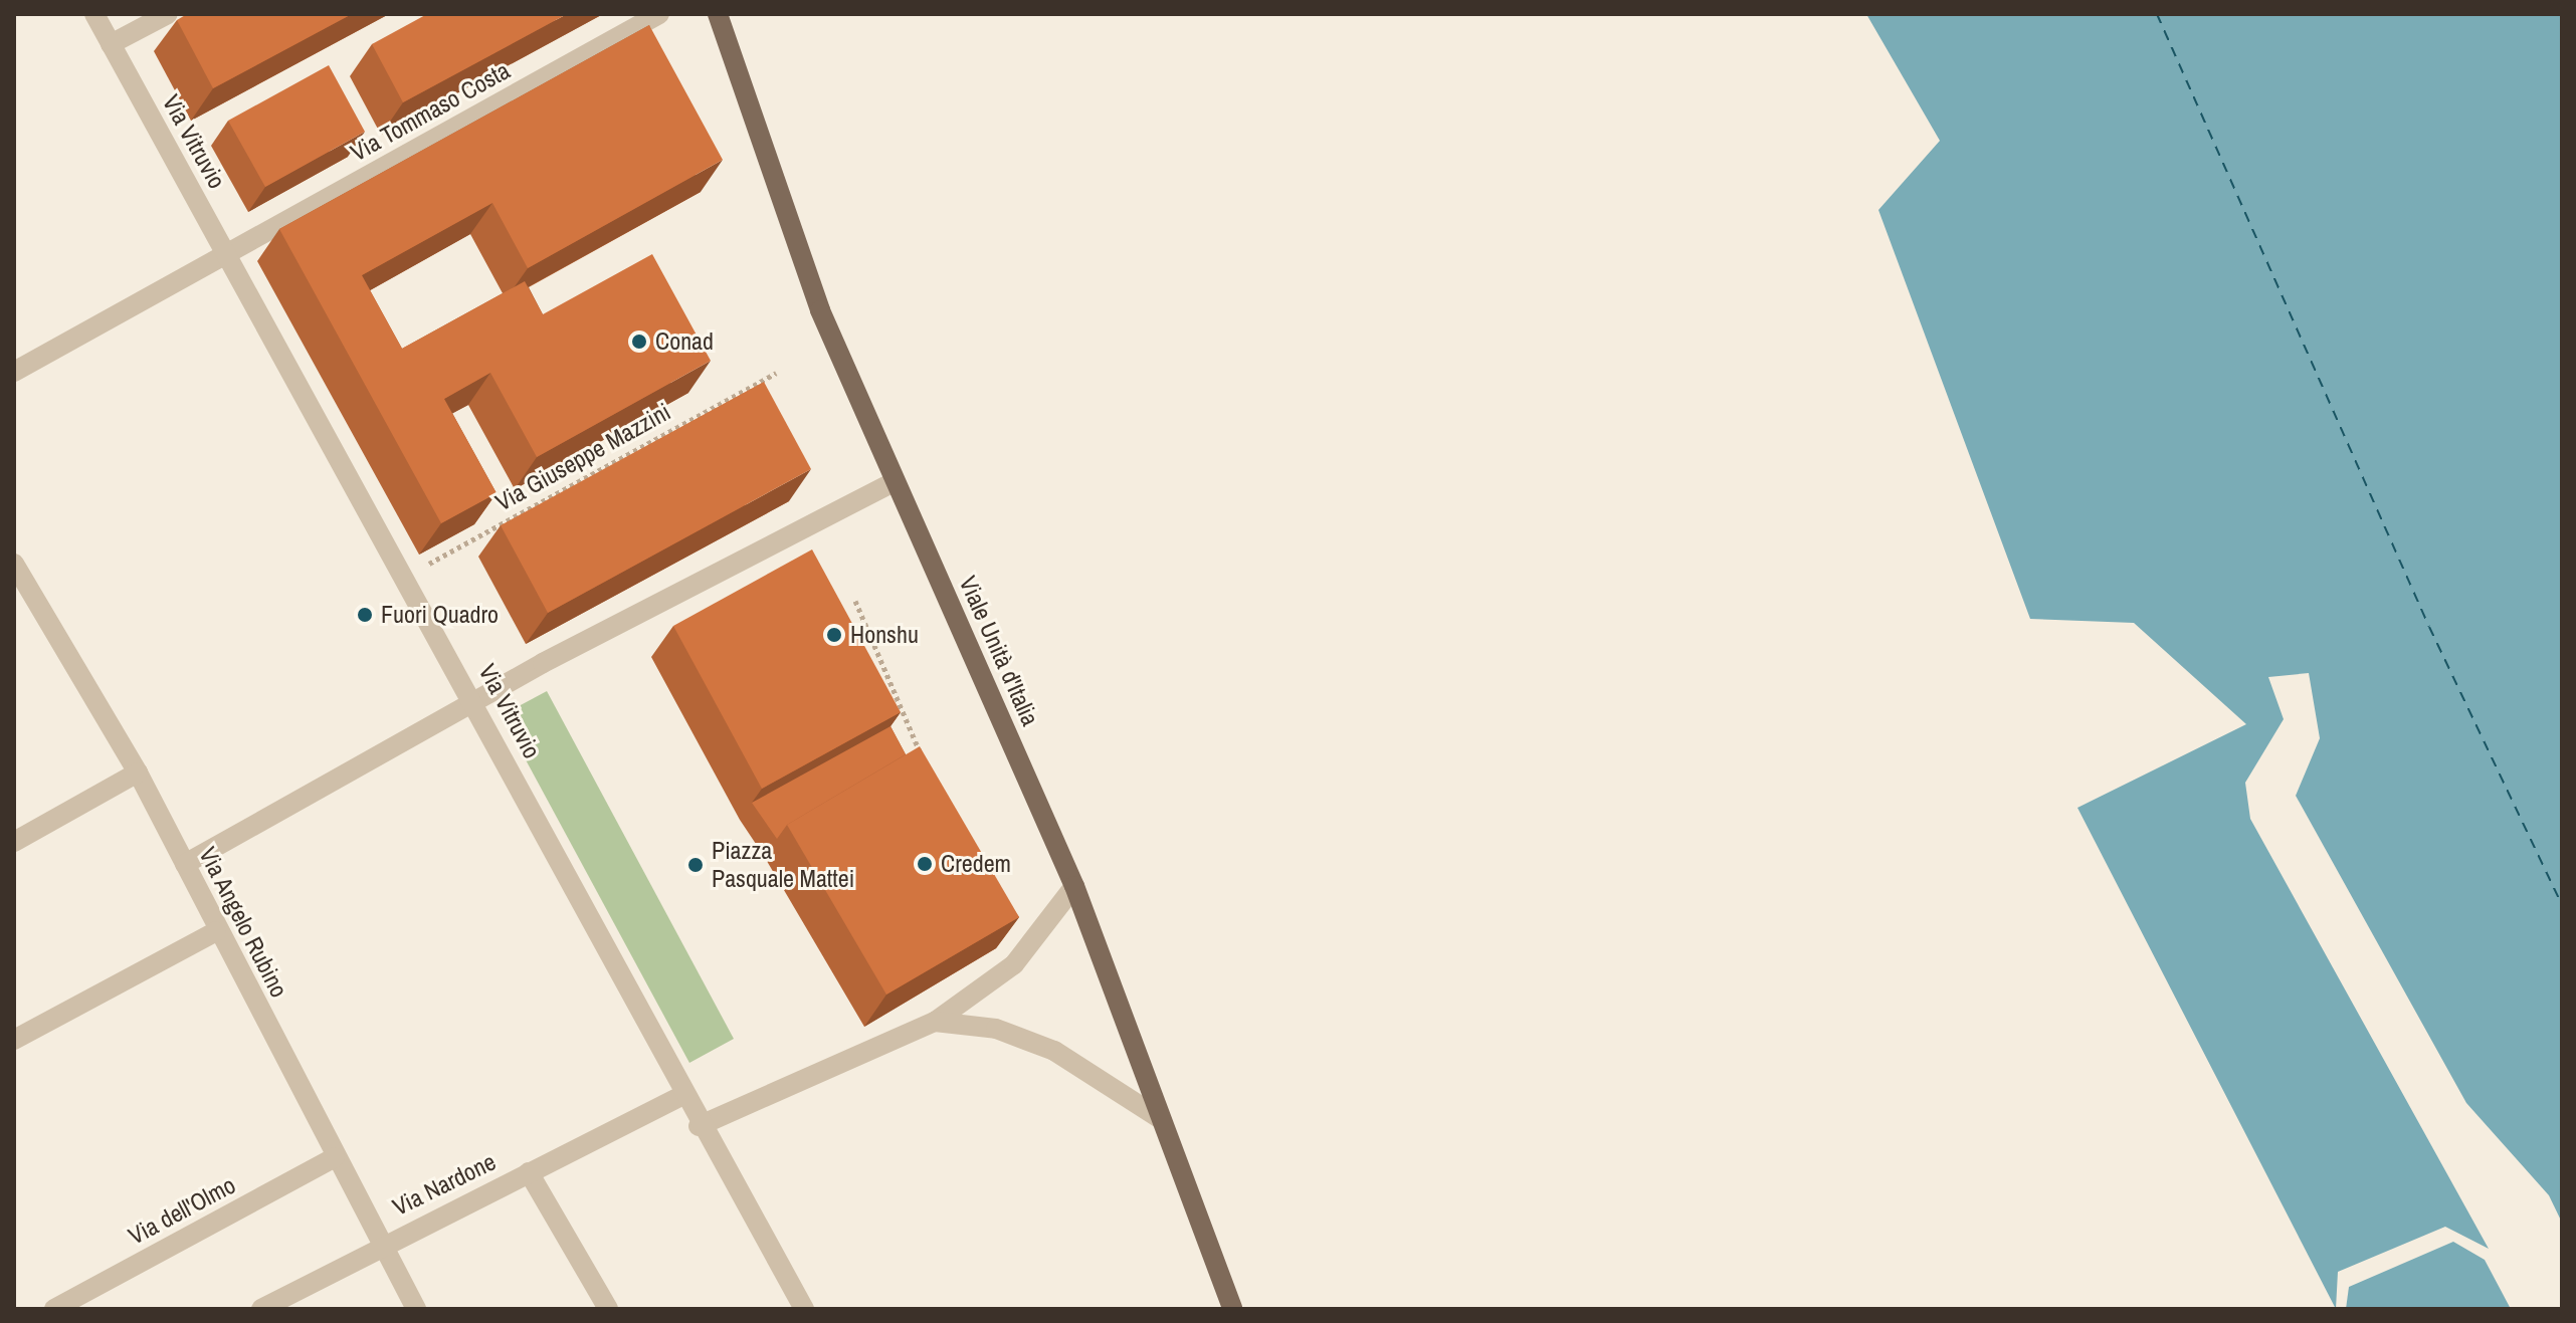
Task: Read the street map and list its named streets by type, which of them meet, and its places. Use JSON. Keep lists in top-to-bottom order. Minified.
{"streets":{"main road":["Viale Unità d'Italia"],"street":["Via Tommaso Costa","Via Vitruvio","Via Angelo Rubino","Via Nardone","Via dell'Olmo"],"path":["Via Giuseppe Mazzini"]},"crossings":[["Via Tommaso Costa","Via Vitruvio"],["Via Vitruvio","Via Giuseppe Mazzini"],["Via Angelo Rubino","Via Nardone"],["Via Angelo Rubino","Via dell'Olmo"]],"places":["Conad","Fuori Quadro","Honshu","Credem","Piazza Pasquale Mattei"]}
